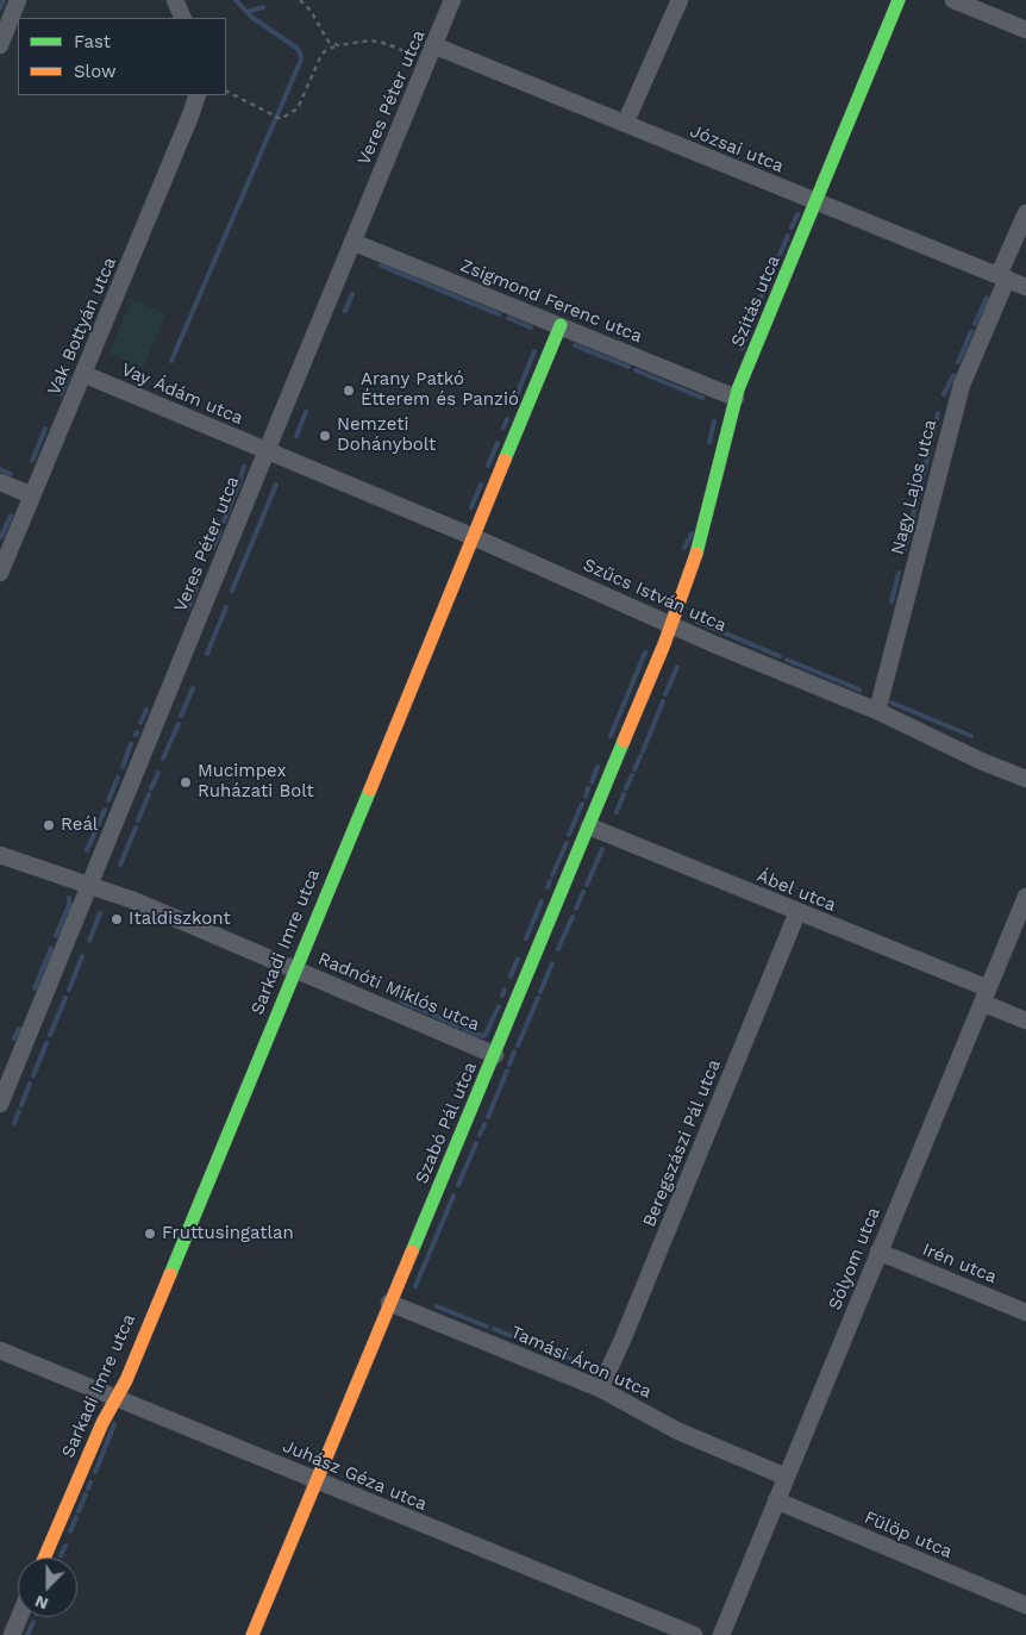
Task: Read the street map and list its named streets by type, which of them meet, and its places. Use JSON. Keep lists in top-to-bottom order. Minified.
{"streets":{"street":["Veres Péter utca","Józsai utca","Zsigmond Ferenc utca","Szitás utca","Vak Bottyán utca","Vay Ádám utca","Nagy Lajos utca","Szűcs István utca","Ábel utca","Sarkadi Imre utca","Radnóti Miklós utca","Szabó Pál utca","Beregszászi Pál utca","Sólyom utca","Irén utca","Tamási Áron utca","Juhász Géza utca","Fülöp utca"]},"crossings":[["Veres Péter utca","Józsai utca"],["Veres Péter utca","Zsigmond Ferenc utca"],["Veres Péter utca","Vay Ádám utca"],["Veres Péter utca","Szűcs István utca"],["Veres Péter utca","Radnóti Miklós utca"],["Józsai utca","Szitás utca"],["Józsai utca","Nagy Lajos utca"],["Zsigmond Ferenc utca","Szitás utca"],["Zsigmond Ferenc utca","Sarkadi Imre utca"],["Szitás utca","Szűcs István utca"],["Szitás utca","Szabó Pál utca"],["Vak Bottyán utca","Vay Ádám utca"],["Vay Ádám utca","Szűcs István utca"],["Nagy Lajos utca","Szűcs István utca"],["Szűcs István utca","Sarkadi Imre utca"],["Szűcs István utca","Szabó Pál utca"],["Ábel utca","Szabó Pál utca"],["Ábel utca","Beregszászi Pál utca"],["Ábel utca","Sólyom utca"],["Sarkadi Imre utca","Radnóti Miklós utca"],["Sarkadi Imre utca","Juhász Géza utca"],["Radnóti Miklós utca","Szabó Pál utca"],["Szabó Pál utca","Tamási Áron utca"],["Szabó Pál utca","Juhász Géza utca"],["Beregszászi Pál utca","Tamási Áron utca"],["Sólyom utca","Irén utca"],["Sólyom utca","Tamási Áron utca"],["Sólyom utca","Fülöp utca"]],"places":["Arany Patkó Étterem és Panzió","Nemzeti Dohánybolt","Mucimpex Ruházati Bolt","Reál","Italdiszkont","Fruttusingatlan"],"legend":["Fast","Slow"],"north":"bottom"}
